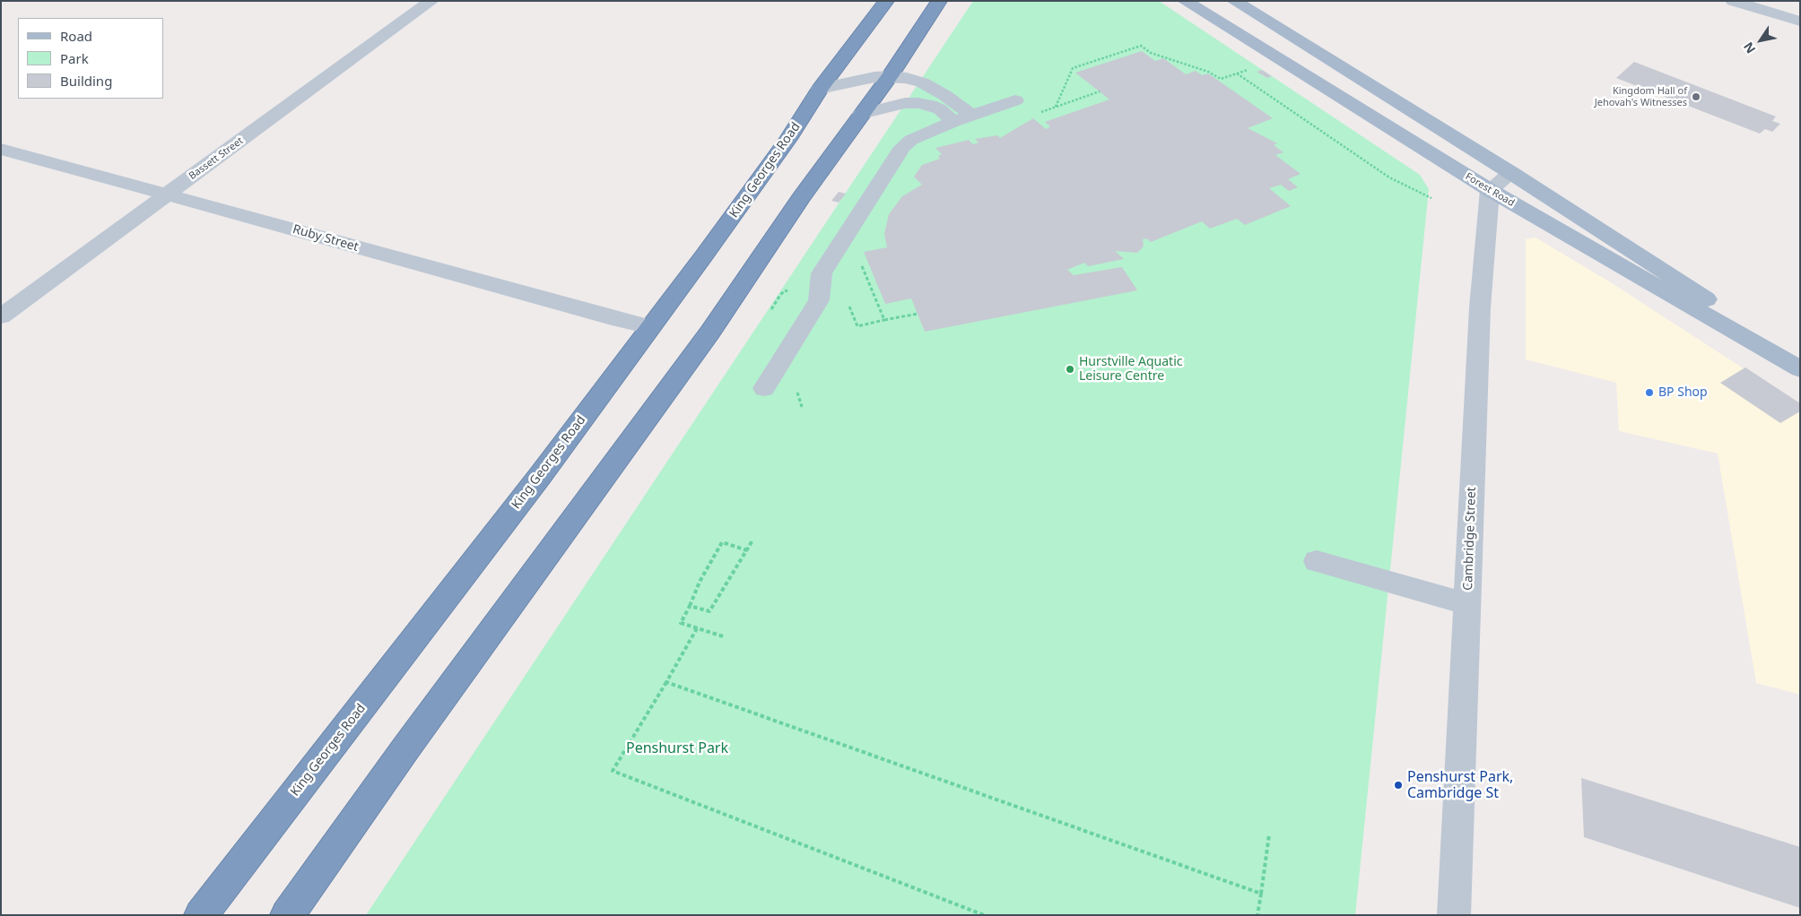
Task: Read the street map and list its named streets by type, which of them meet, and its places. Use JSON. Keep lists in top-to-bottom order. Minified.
{"streets":{"highway":["King Georges Road"],"main road":["Forest Road"],"street":["Bassett Street","Ruby Street","Cambridge Street"]},"crossings":[["Bassett Street","Ruby Street"],["King Georges Road","Ruby Street"],["Forest Road","Cambridge Street"]],"parks":["Penshurst Park"],"places":["Kingdom Hall of Jehovah's Witnesses","Hurstville Aquatic Leisure Centre","BP Shop","Penshurst Park, Cambridge St"],"legend":["Road","Park","Building"],"north":"bottom left"}
